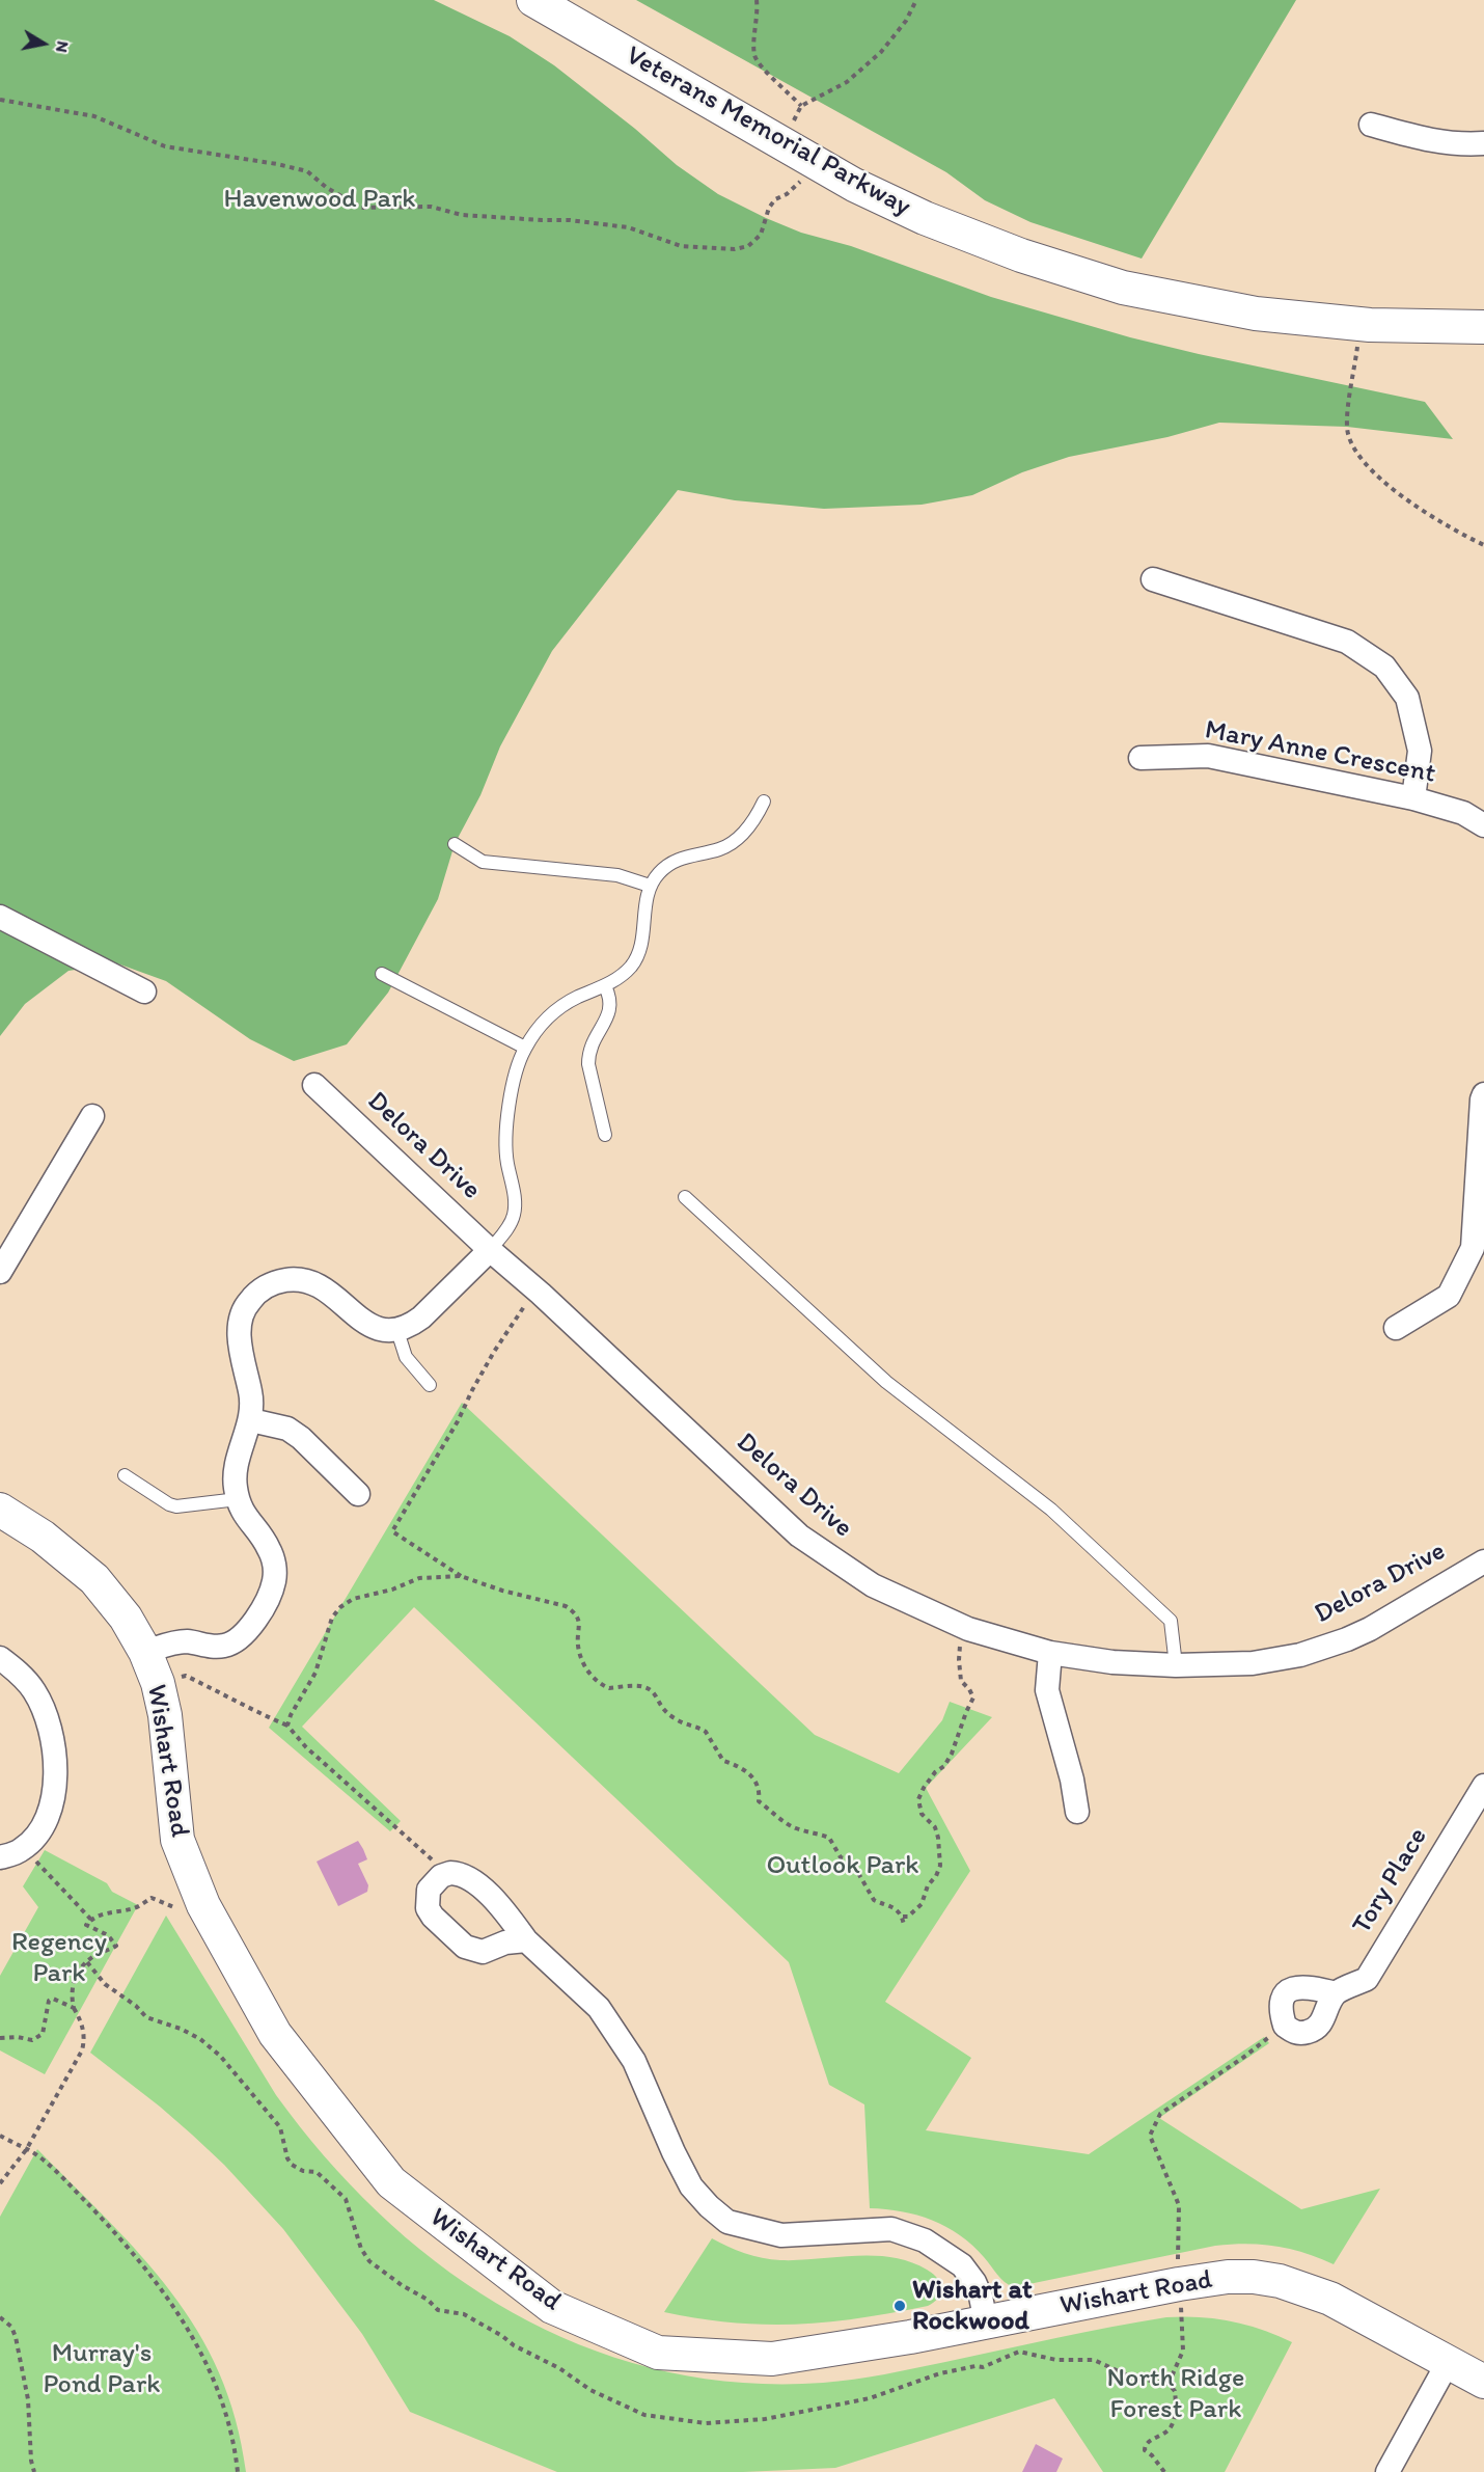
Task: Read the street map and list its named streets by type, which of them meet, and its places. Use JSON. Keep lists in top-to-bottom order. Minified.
{"streets":{"street":["Veterans Memorial Parkway","Mary Anne Crescent","Delora Drive","Wishart Road","Tory Place"]},"parks":["Havenwood Park","Outlook Park","Regency Park","Murray's Pond Park","North Ridge Forest Park"],"places":["Wishart at Rockwood"],"north":"right"}
